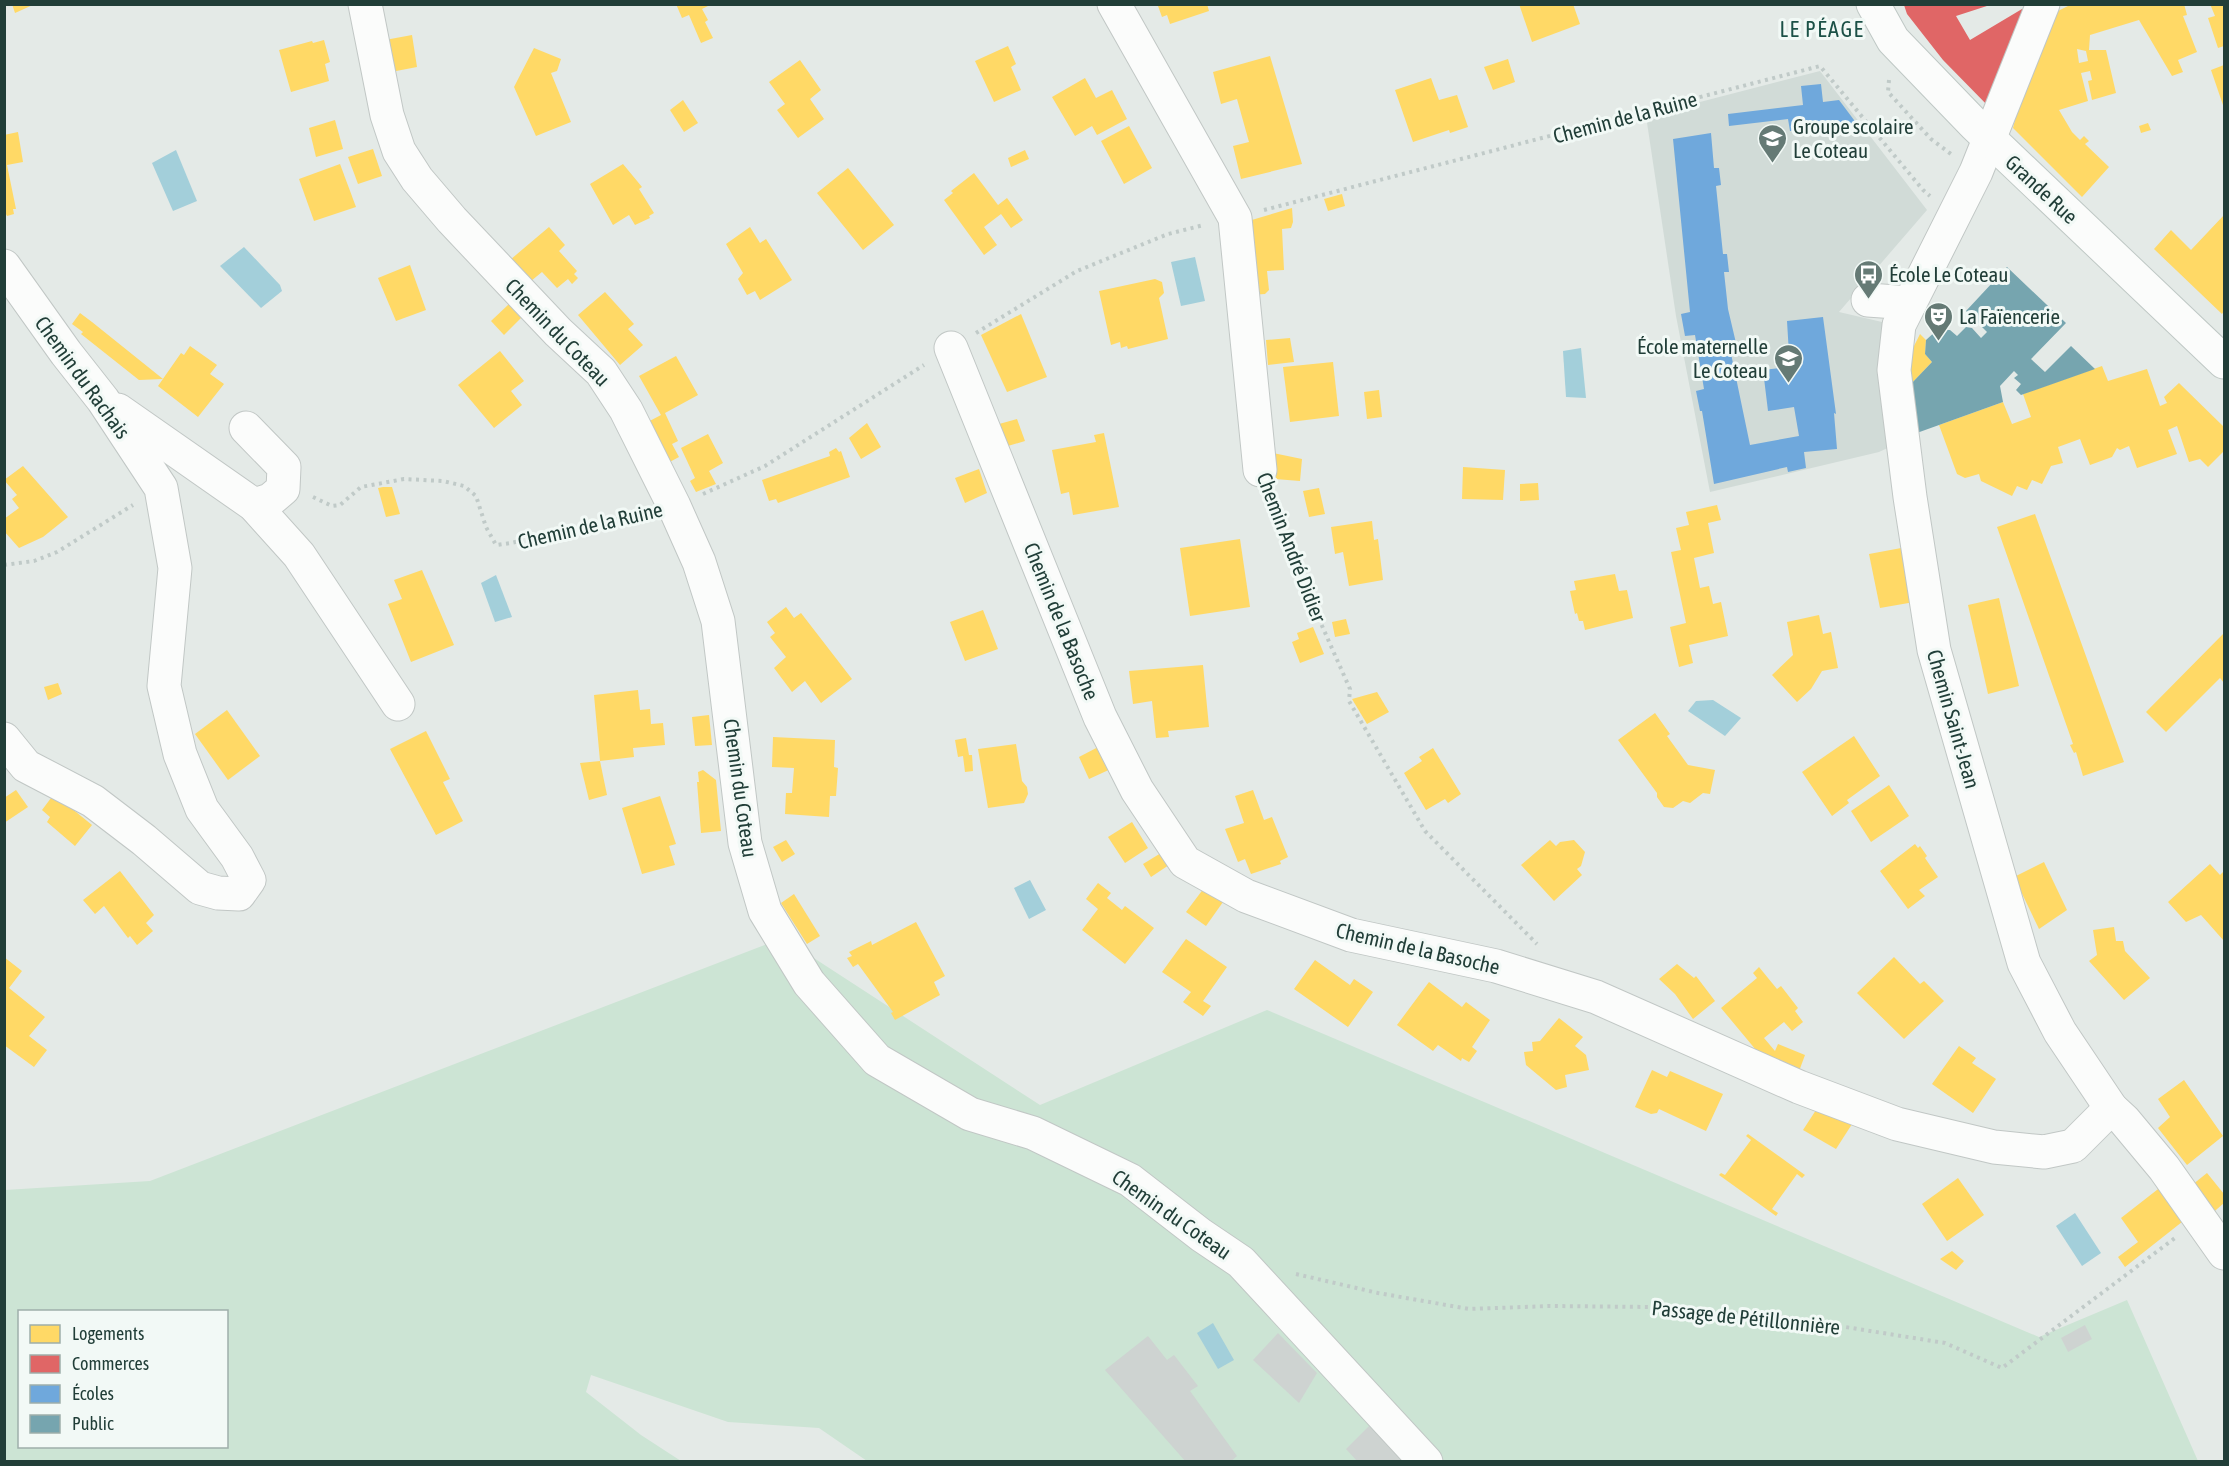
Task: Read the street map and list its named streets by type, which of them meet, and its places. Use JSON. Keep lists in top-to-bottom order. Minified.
{"streets":{"street":["Grande Rue","Chemin du Coteau","Chemin du Rachais","Chemin André Didier","Chemin de la Basoche","Chemin Saint-Jean"],"path":["Chemin de la Ruine","Passage de Pétillonnière"]},"crossings":[["Chemin de la Ruine","Chemin du Coteau"],["Chemin de la Ruine","Chemin André Didier"],["Chemin de la Ruine","Chemin Saint-Jean"],["Grande Rue","Chemin Saint-Jean"],["Chemin de la Basoche","Chemin Saint-Jean"],["Chemin Saint-Jean","Passage de Pétillonnière"]],"districts":["LE PÉAGE"],"places":{"school or university":["Groupe scolaire Le Coteau","École maternelle Le Coteau"],"bus stop":["École Le Coteau"],"theatre":["La Faïencerie"]},"legend":["Logements","Commerces","Écoles","Public"]}
